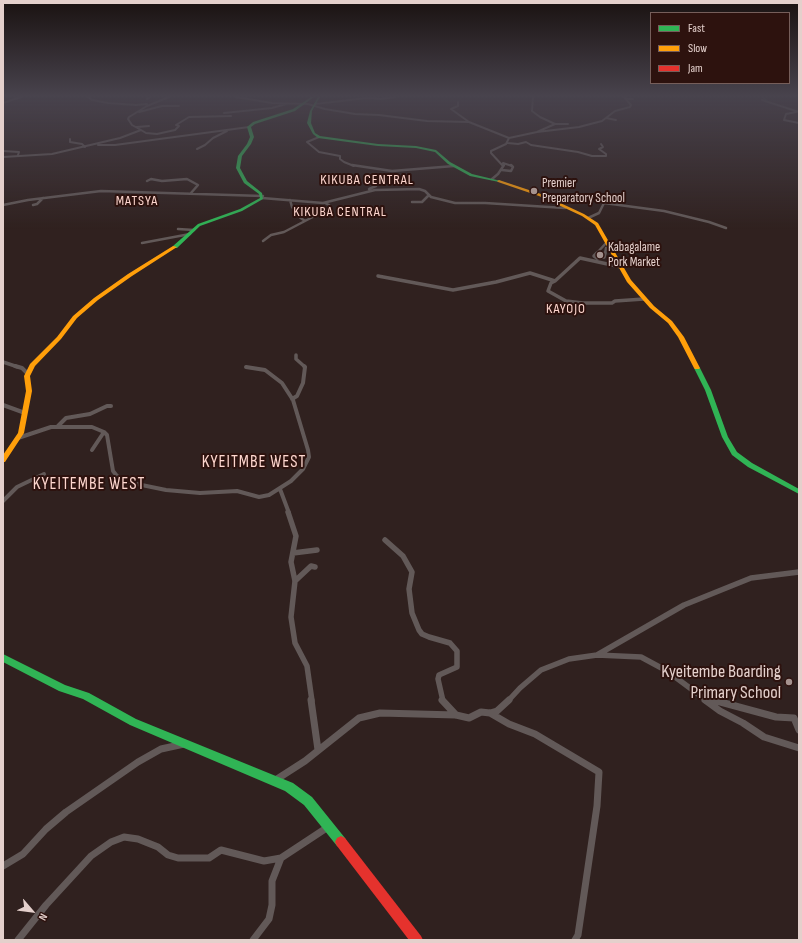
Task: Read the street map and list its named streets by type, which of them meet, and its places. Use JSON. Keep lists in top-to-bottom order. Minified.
{"districts":["KIKUBA CENTRAL","MATSYA","KIKUBA CENTRAL","KAYOJO","KYEITMBE WEST","KYEITEMBE WEST"],"places":["Premier Preparatory School","Kabagalame Pork Market","Kyeitembe Boarding Primary School"],"legend":["Fast","Slow","Jam"],"north":"bottom right"}
